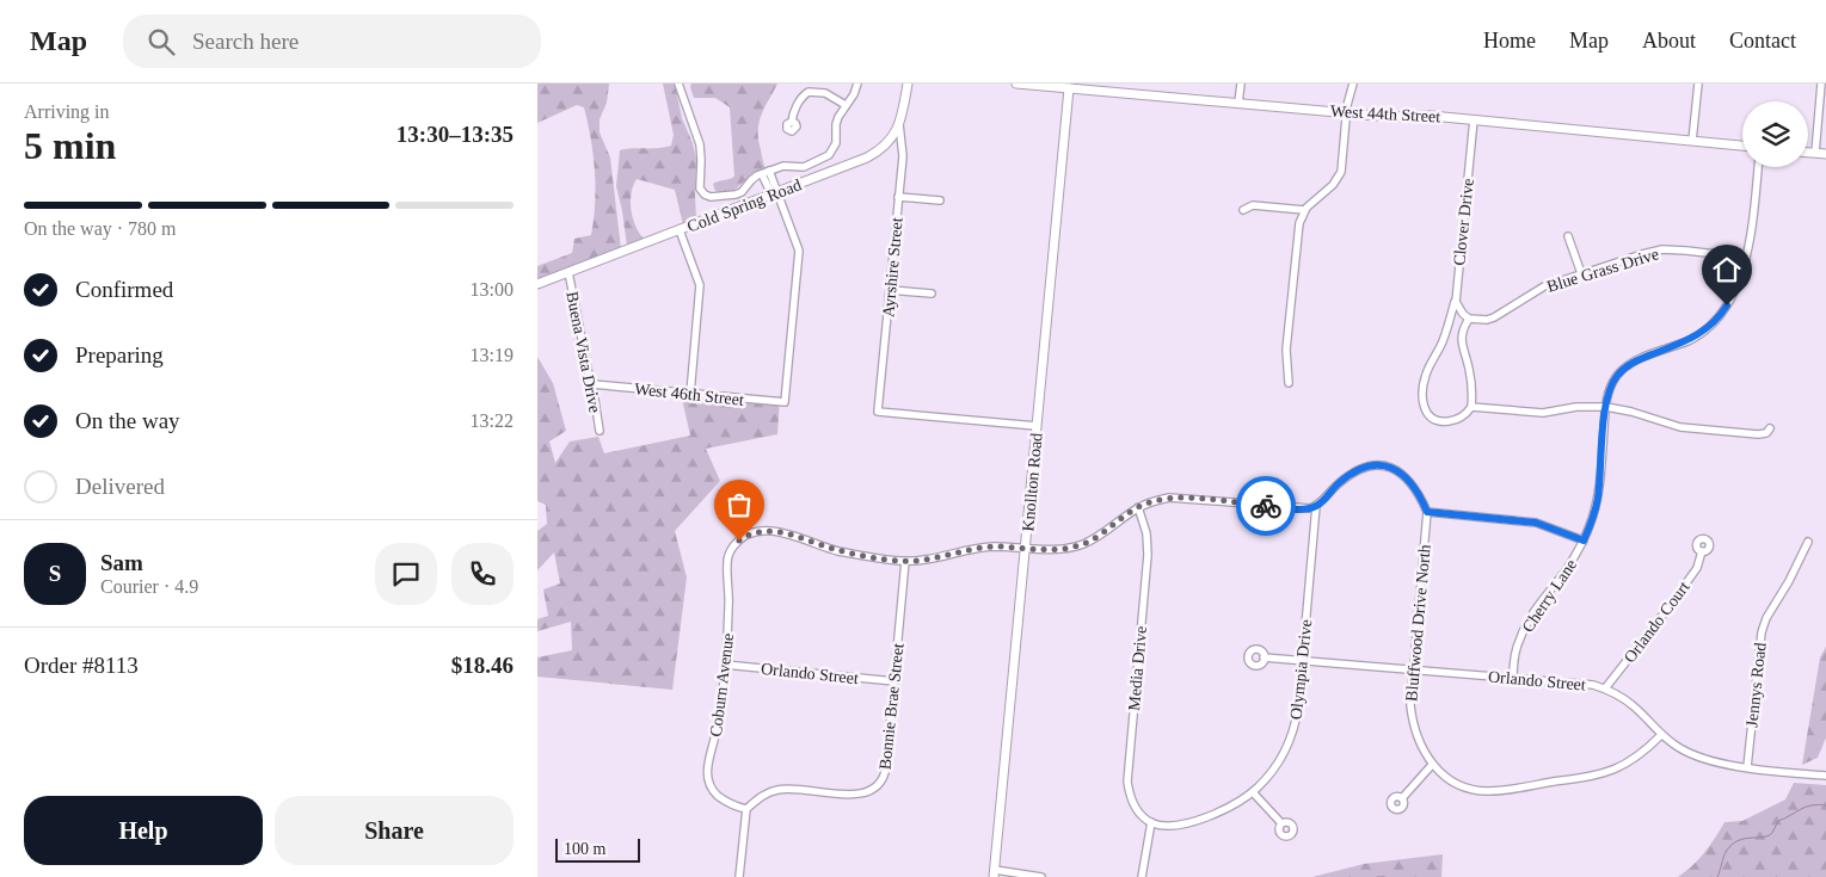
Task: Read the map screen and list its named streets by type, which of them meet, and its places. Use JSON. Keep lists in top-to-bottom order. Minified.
{"streets":{"street":["West 44th Street","Cold Spring Road","Clover Drive","Ayrshire Street","Blue Grass Drive","Buena Vista Drive","West 46th Street","Knollton Road","Cherry Lane","Orlando Court","Bluffwood Drive North","Media Drive","Olympia Drive","Orlando Street","Coburn Avenue","Jennys Road","Bonnie Brae Street"]},"crossings":[["West 44th Street","Clover Drive"],["West 44th Street","Knollton Road"],["Cold Spring Road","Ayrshire Street"],["Cold Spring Road","Buena Vista Drive"],["Cold Spring Road","West 46th Street"],["Ayrshire Street","Knollton Road"],["Blue Grass Drive","Cherry Lane"],["Buena Vista Drive","West 46th Street"],["Cherry Lane","Orlando Street"],["Orlando Court","Orlando Street"],["Bluffwood Drive North","Orlando Street"],["Media Drive","Olympia Drive"],["Olympia Drive","Orlando Street"],["Orlando Street","Coburn Avenue"],["Orlando Street","Jennys Road"],["Orlando Street","Bonnie Brae Street"],["Coburn Avenue","Bonnie Brae Street"]],"scale_bar":"100 m","page":{"header":"Map","search":"Search here","nav":["Home","Map","About","Contact"],"heading":["5 min","Arriving in","13:30–13:35"],"panel":["Sam","Courier · 4.9","Order #8113","$18.46"],"bar":"On the way · 780 m","list":[["Confirmed","13:00"],["Preparing","13:19"],["On the way","13:22"],"Delivered"],"round":"S","buttons":["Help","Share"],"scale":"100 m"}}
